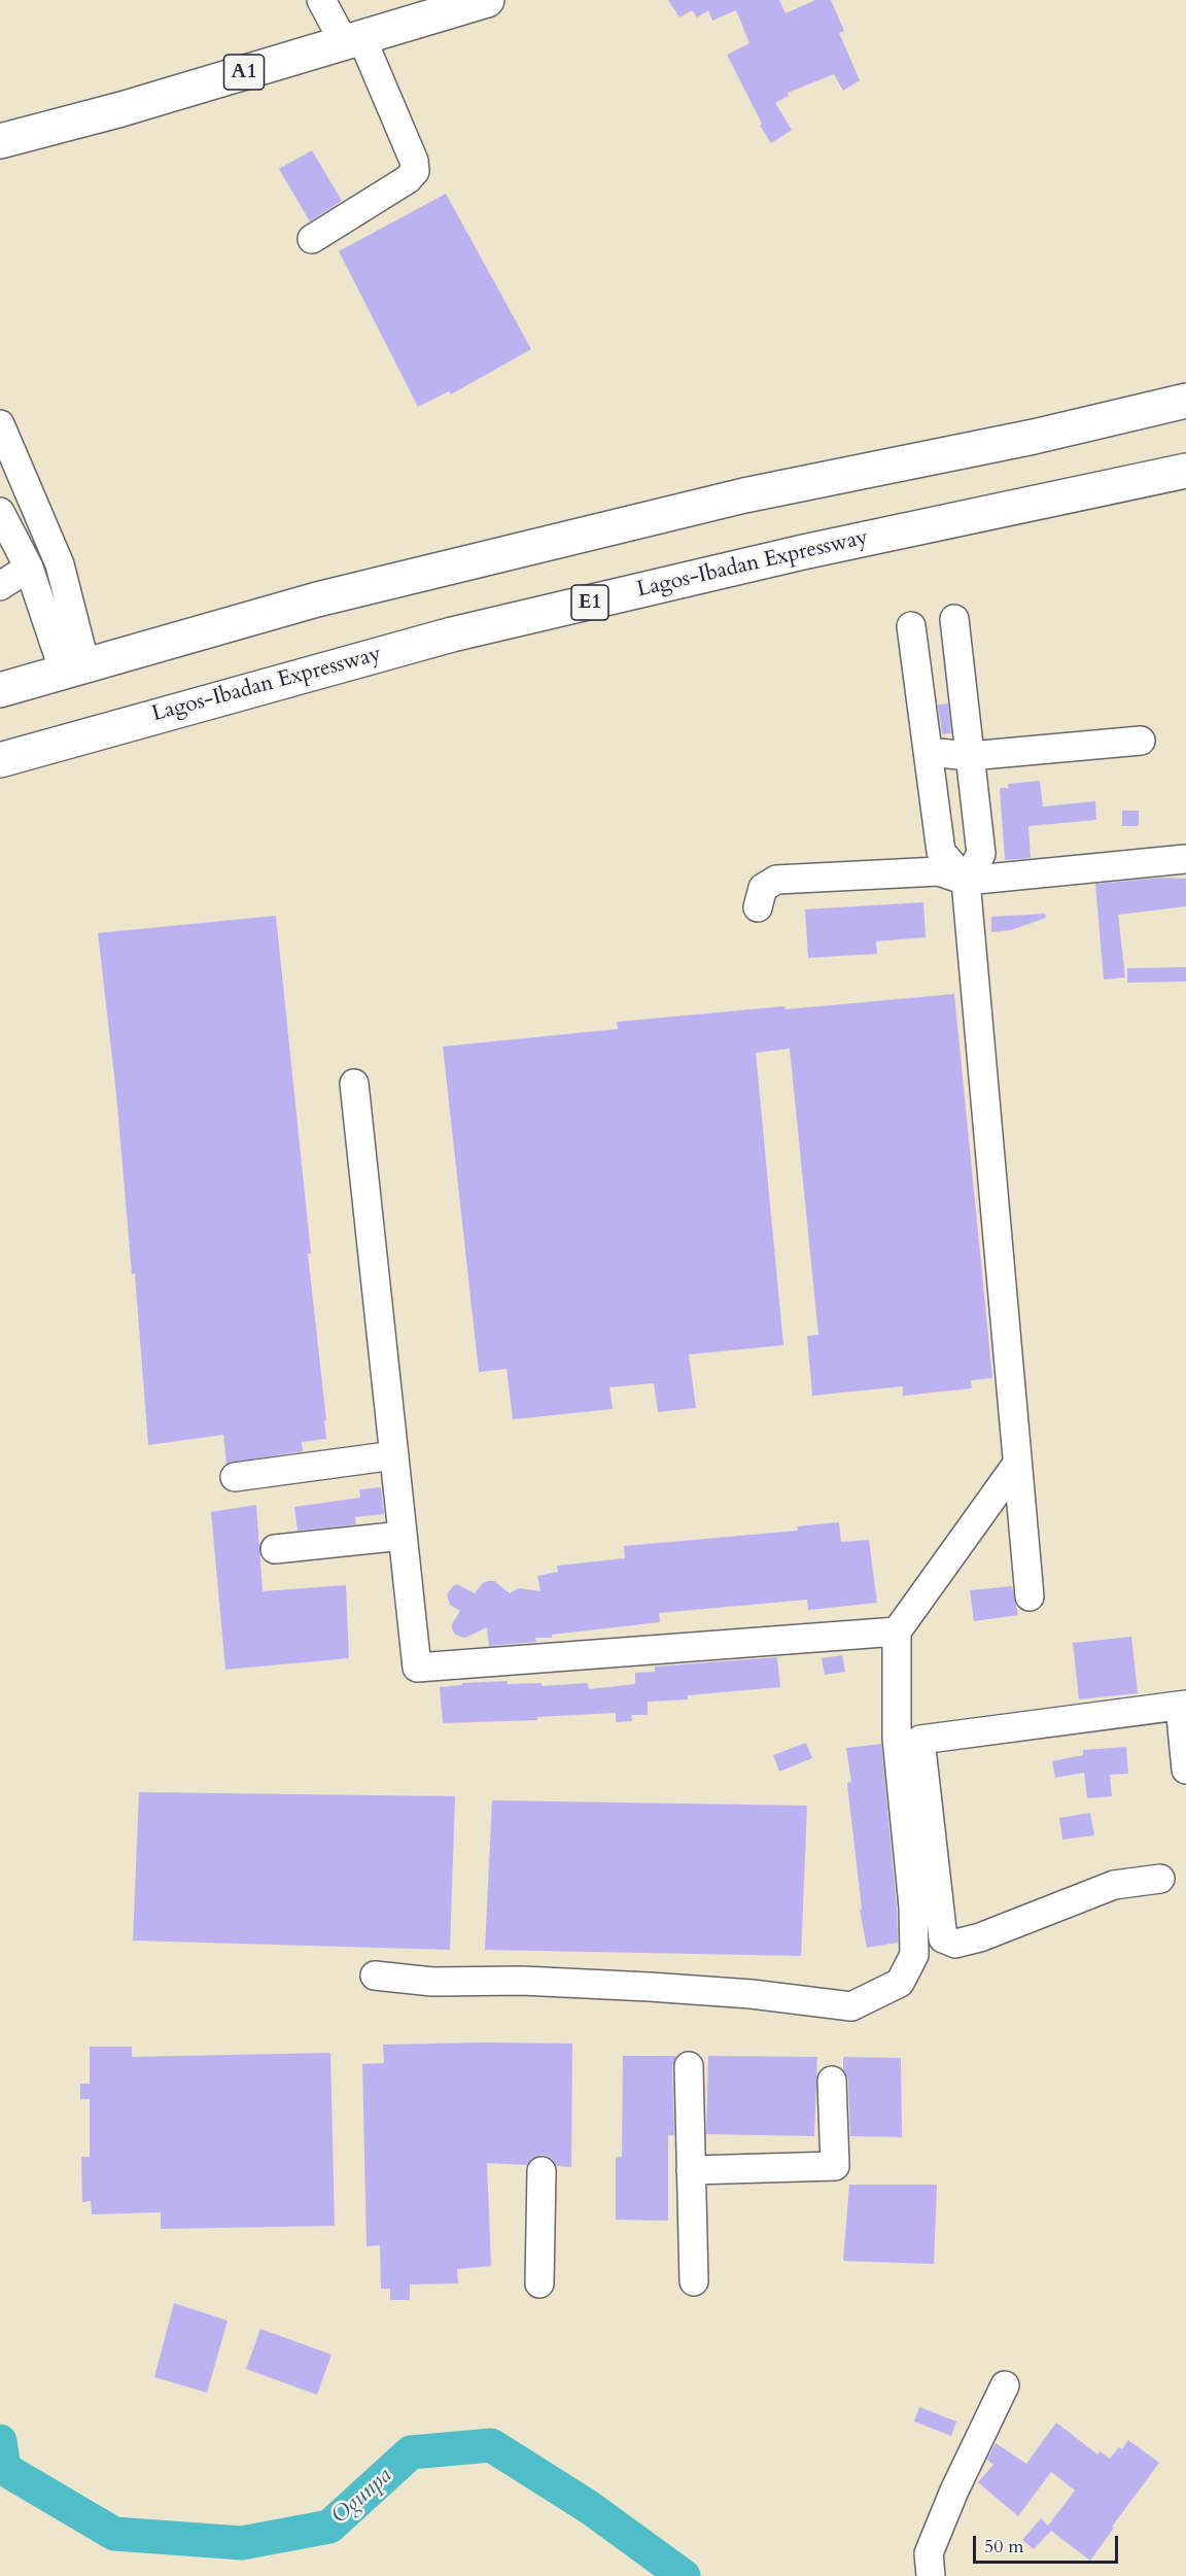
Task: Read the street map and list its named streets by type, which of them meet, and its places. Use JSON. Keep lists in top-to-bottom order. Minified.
{"streets":{"highway":["A1","Lagos-Ibadan Expressway","E1"]},"water":["Ogunpa"],"scale_bar":"50 m"}
